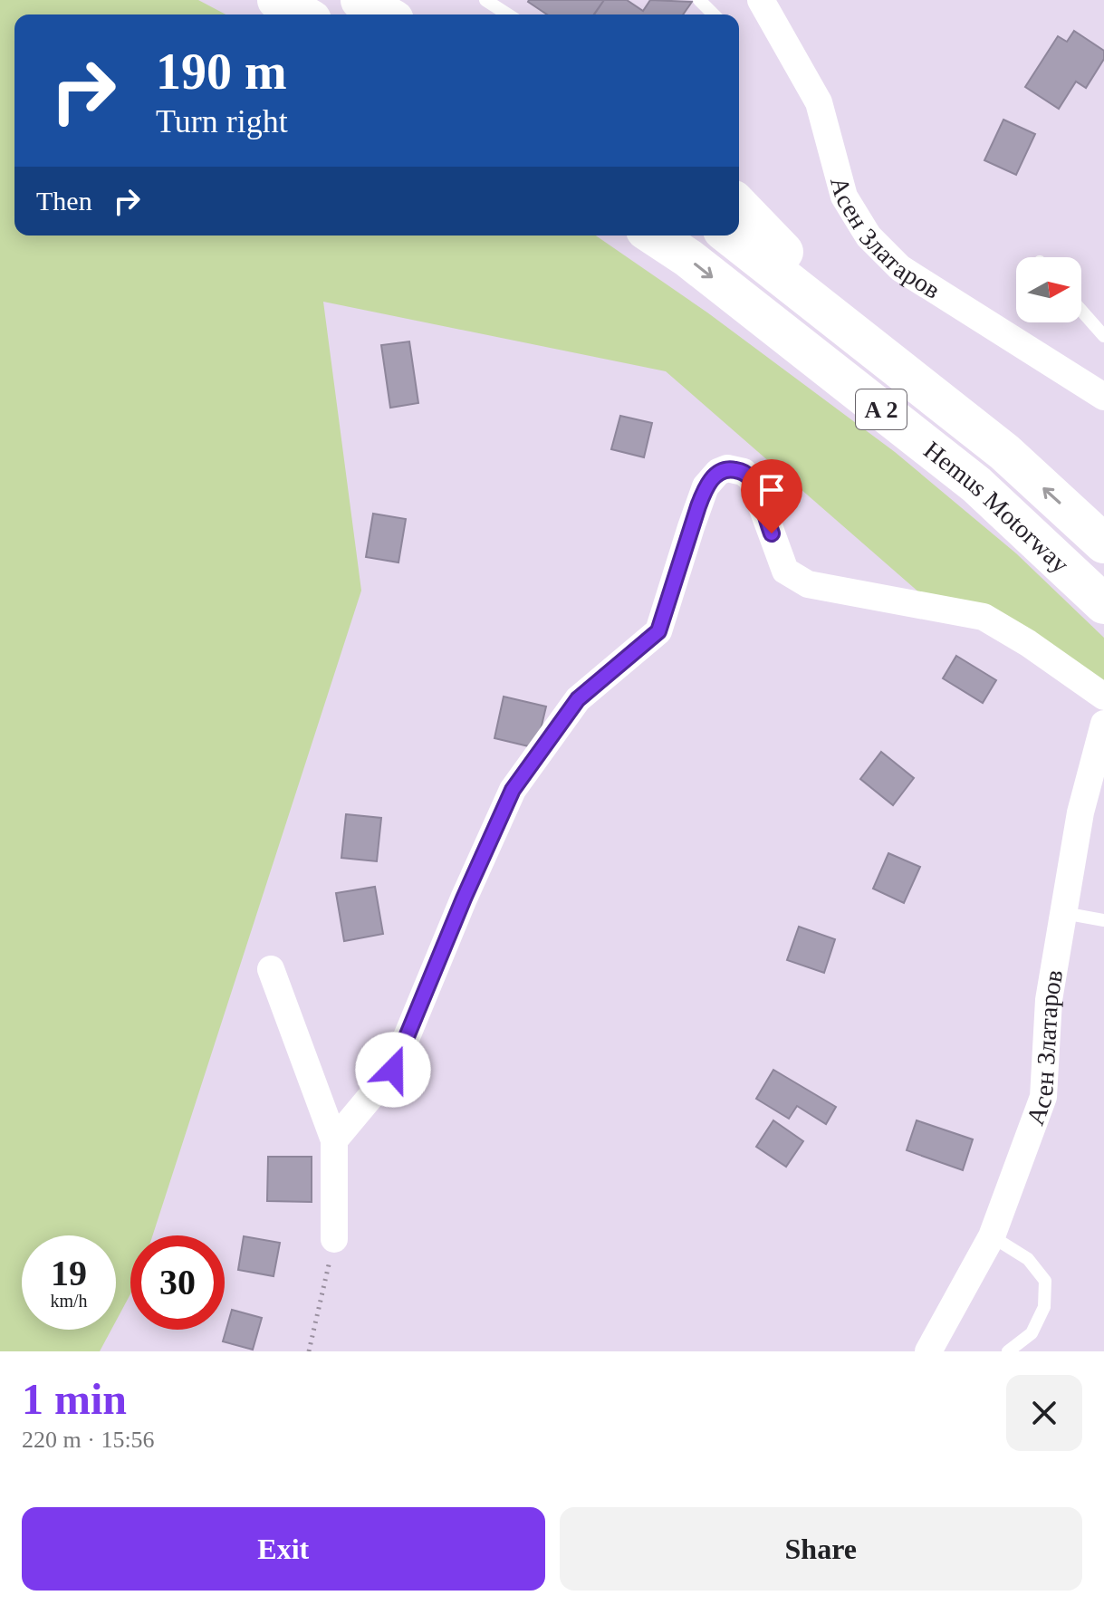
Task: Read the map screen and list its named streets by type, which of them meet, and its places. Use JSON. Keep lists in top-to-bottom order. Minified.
{"streets":{"highway":["A 2","Hemus Motorway"],"street":["Асен Златаров"]},"north":"right","page":{"turn":["190 m","Turn right"],"then":"Then","speed":"19 km/h","limit":"30","heading":["1 min","220 m · 15:56"],"buttons":["Exit","Share"]}}
